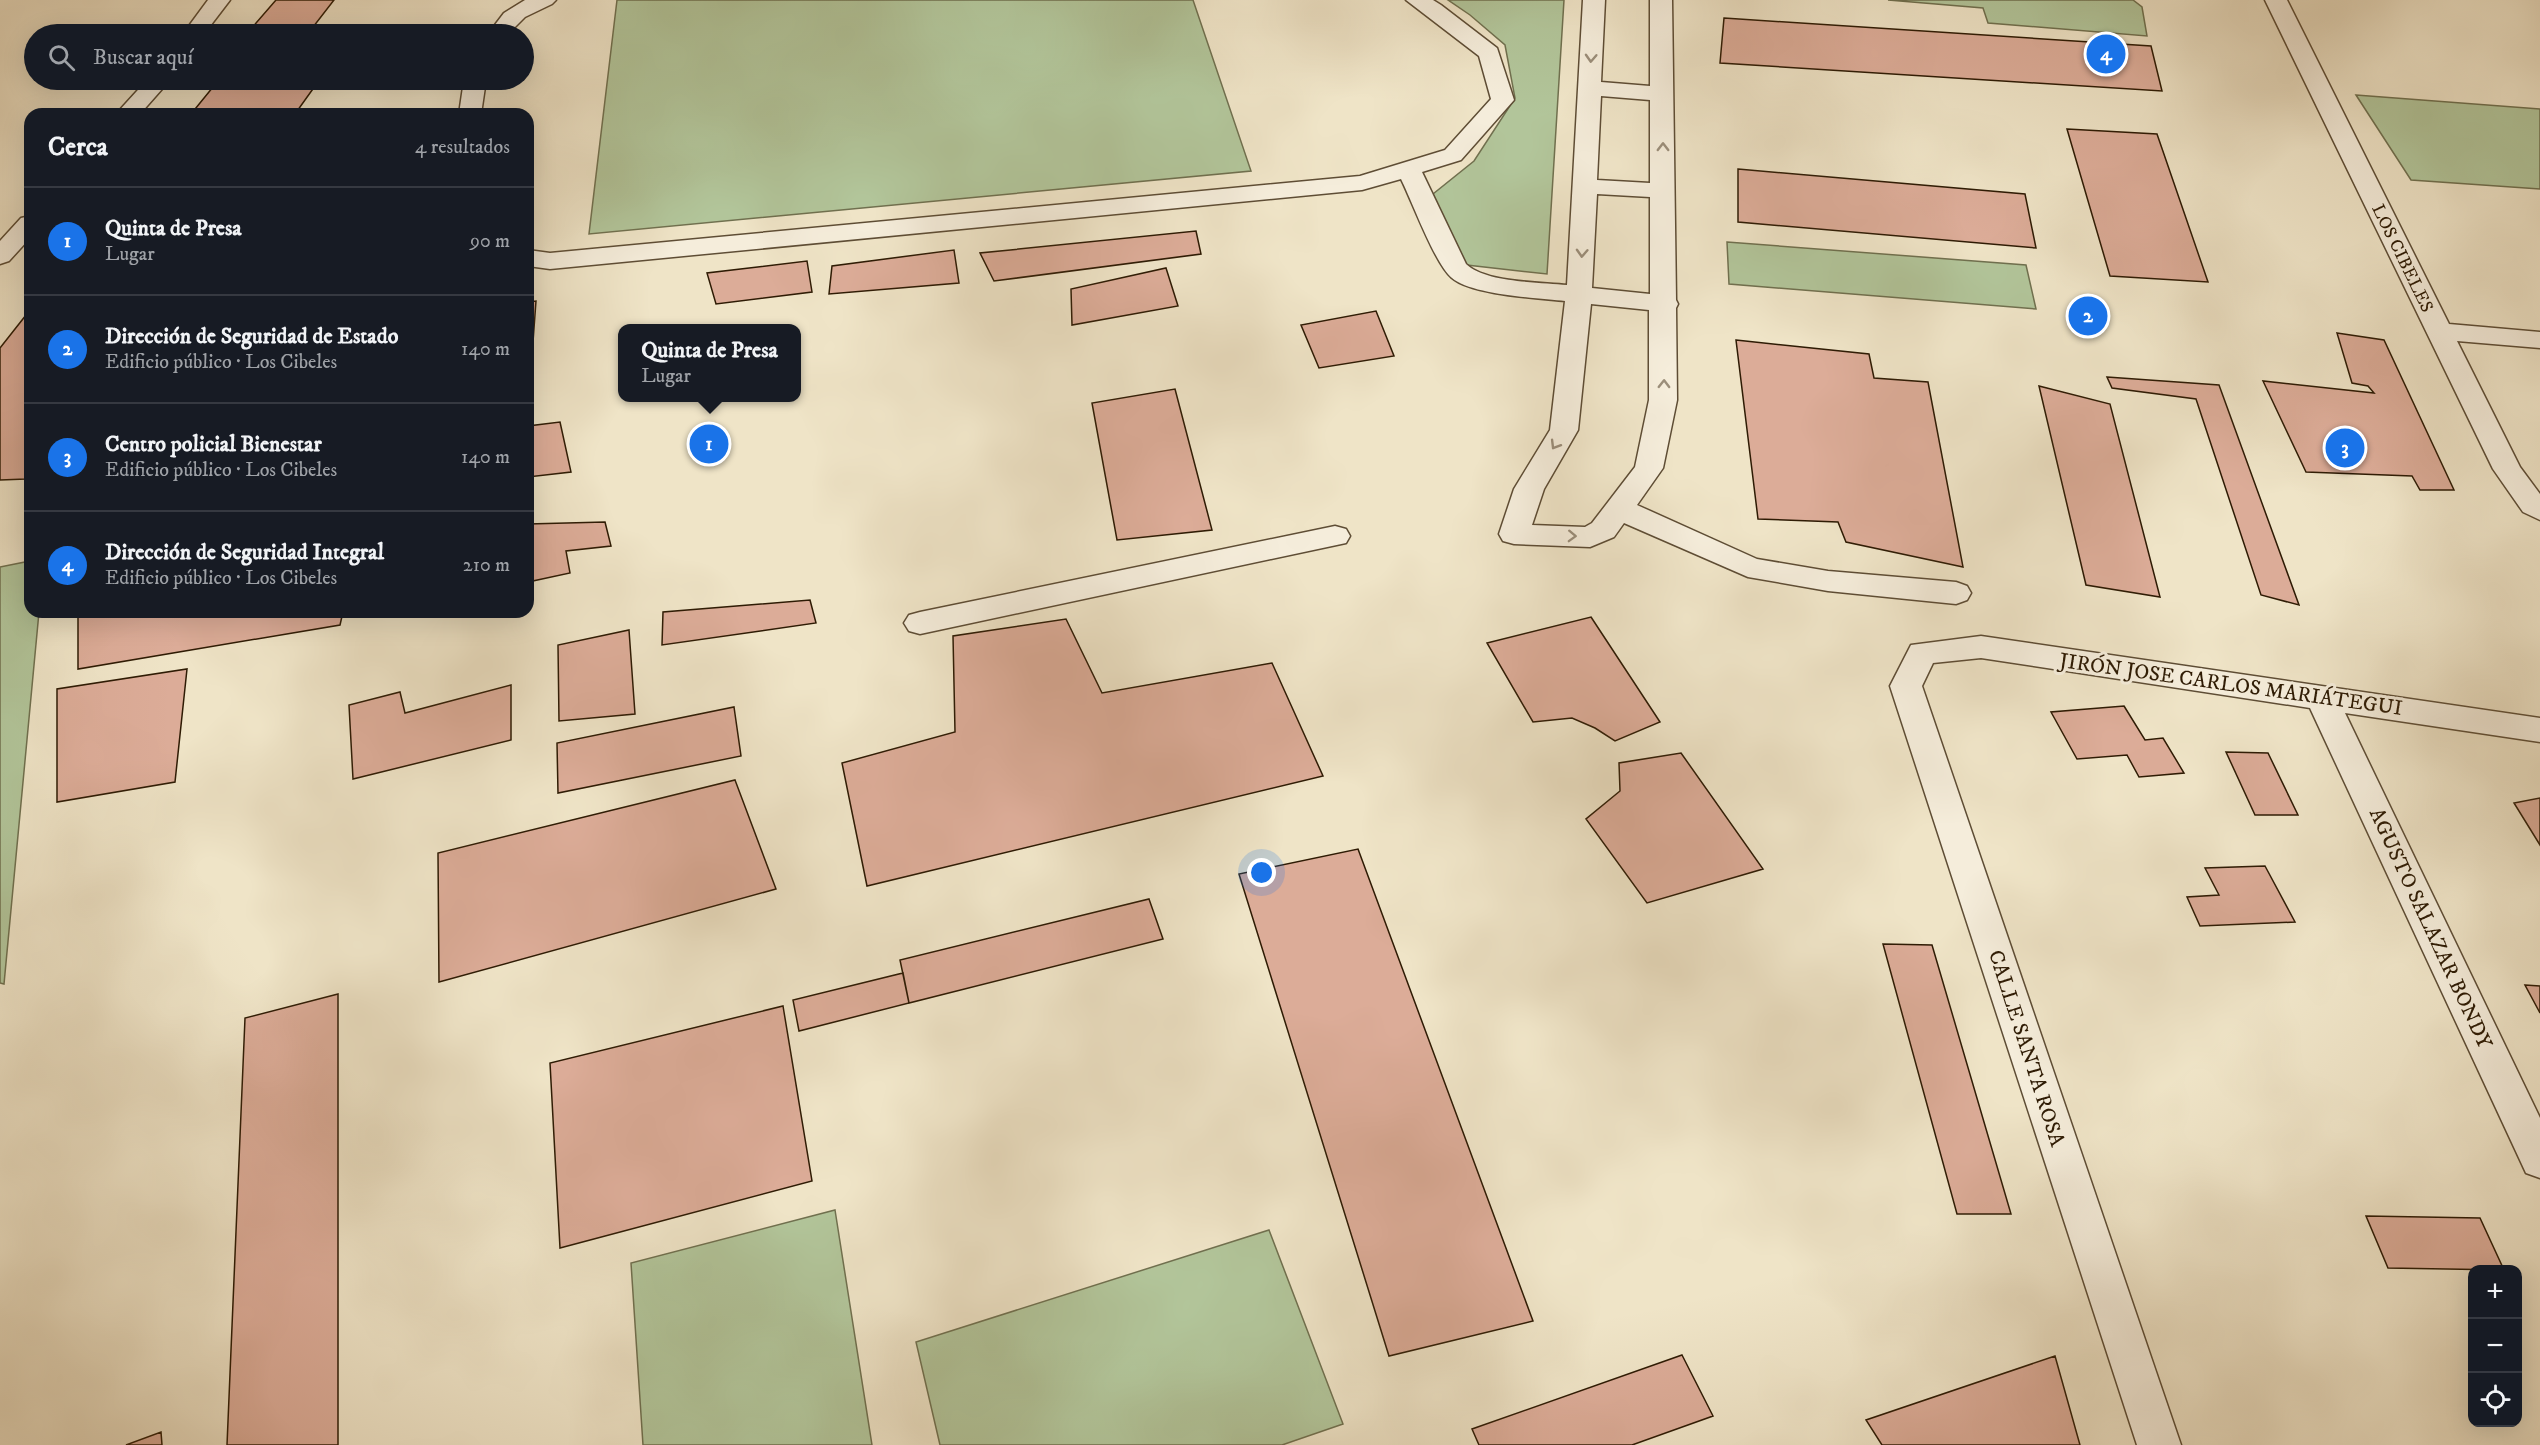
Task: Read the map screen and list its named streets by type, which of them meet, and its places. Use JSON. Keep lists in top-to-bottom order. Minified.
{"streets":{"street":["LOS CIBELES","JIRÓN JOSE CARLOS MARIÁTEGUI","AGUSTO SALAZAR BONDY","CALLE SANTA ROSA"]},"crossings":[["JIRÓN JOSE CARLOS MARIÁTEGUI","AGUSTO SALAZAR BONDY"],["JIRÓN JOSE CARLOS MARIÁTEGUI","CALLE SANTA ROSA"]],"page":{"search":"Buscar aquí","pins":["4","2","1","3"],"heading":["Cerca","4 resultados"],"list":[{"mark":"1","name":"Quinta de Presa","note":"Lugar","value":"90 m"},{"mark":"2","name":"Dirección de Seguridad de Estado","note":"Edificio público · Los Cibeles","value":"140 m"},{"mark":"3","name":"Centro policial Bienestar","note":"Edificio público · Los Cibeles","value":"140 m"},{"mark":"4","name":"Dirección de Seguridad Integral","note":"Edificio público · Los Cibeles","value":"210 m"}],"popup":["Quinta de Presa","Lugar"],"map_buttons":["+","−"]}}
